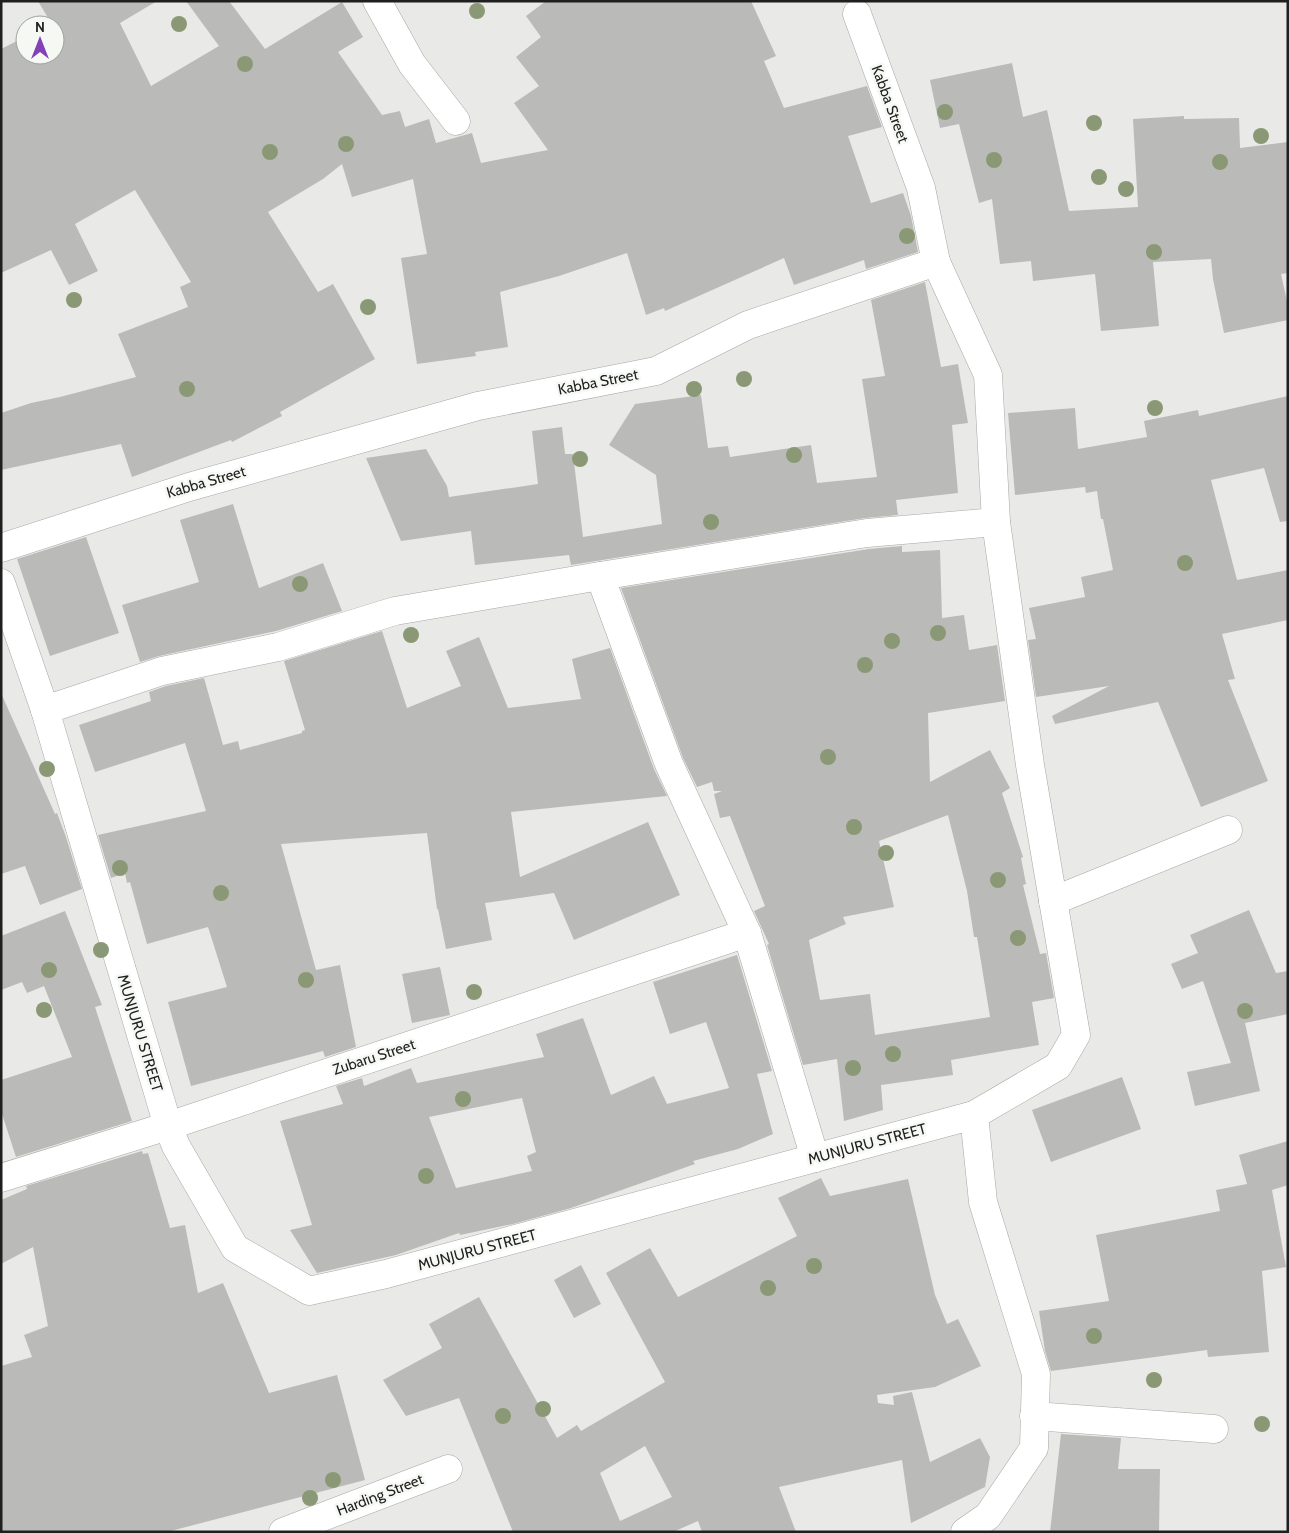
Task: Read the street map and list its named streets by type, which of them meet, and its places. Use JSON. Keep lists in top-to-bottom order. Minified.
{"streets":{"street":["Kabba Street","MUNJURU STREET","Zubaru Street","Harding Street"]},"crossings":[["Kabba Street","MUNJURU STREET"],["MUNJURU STREET","Zubaru Street"]],"north":"top"}
